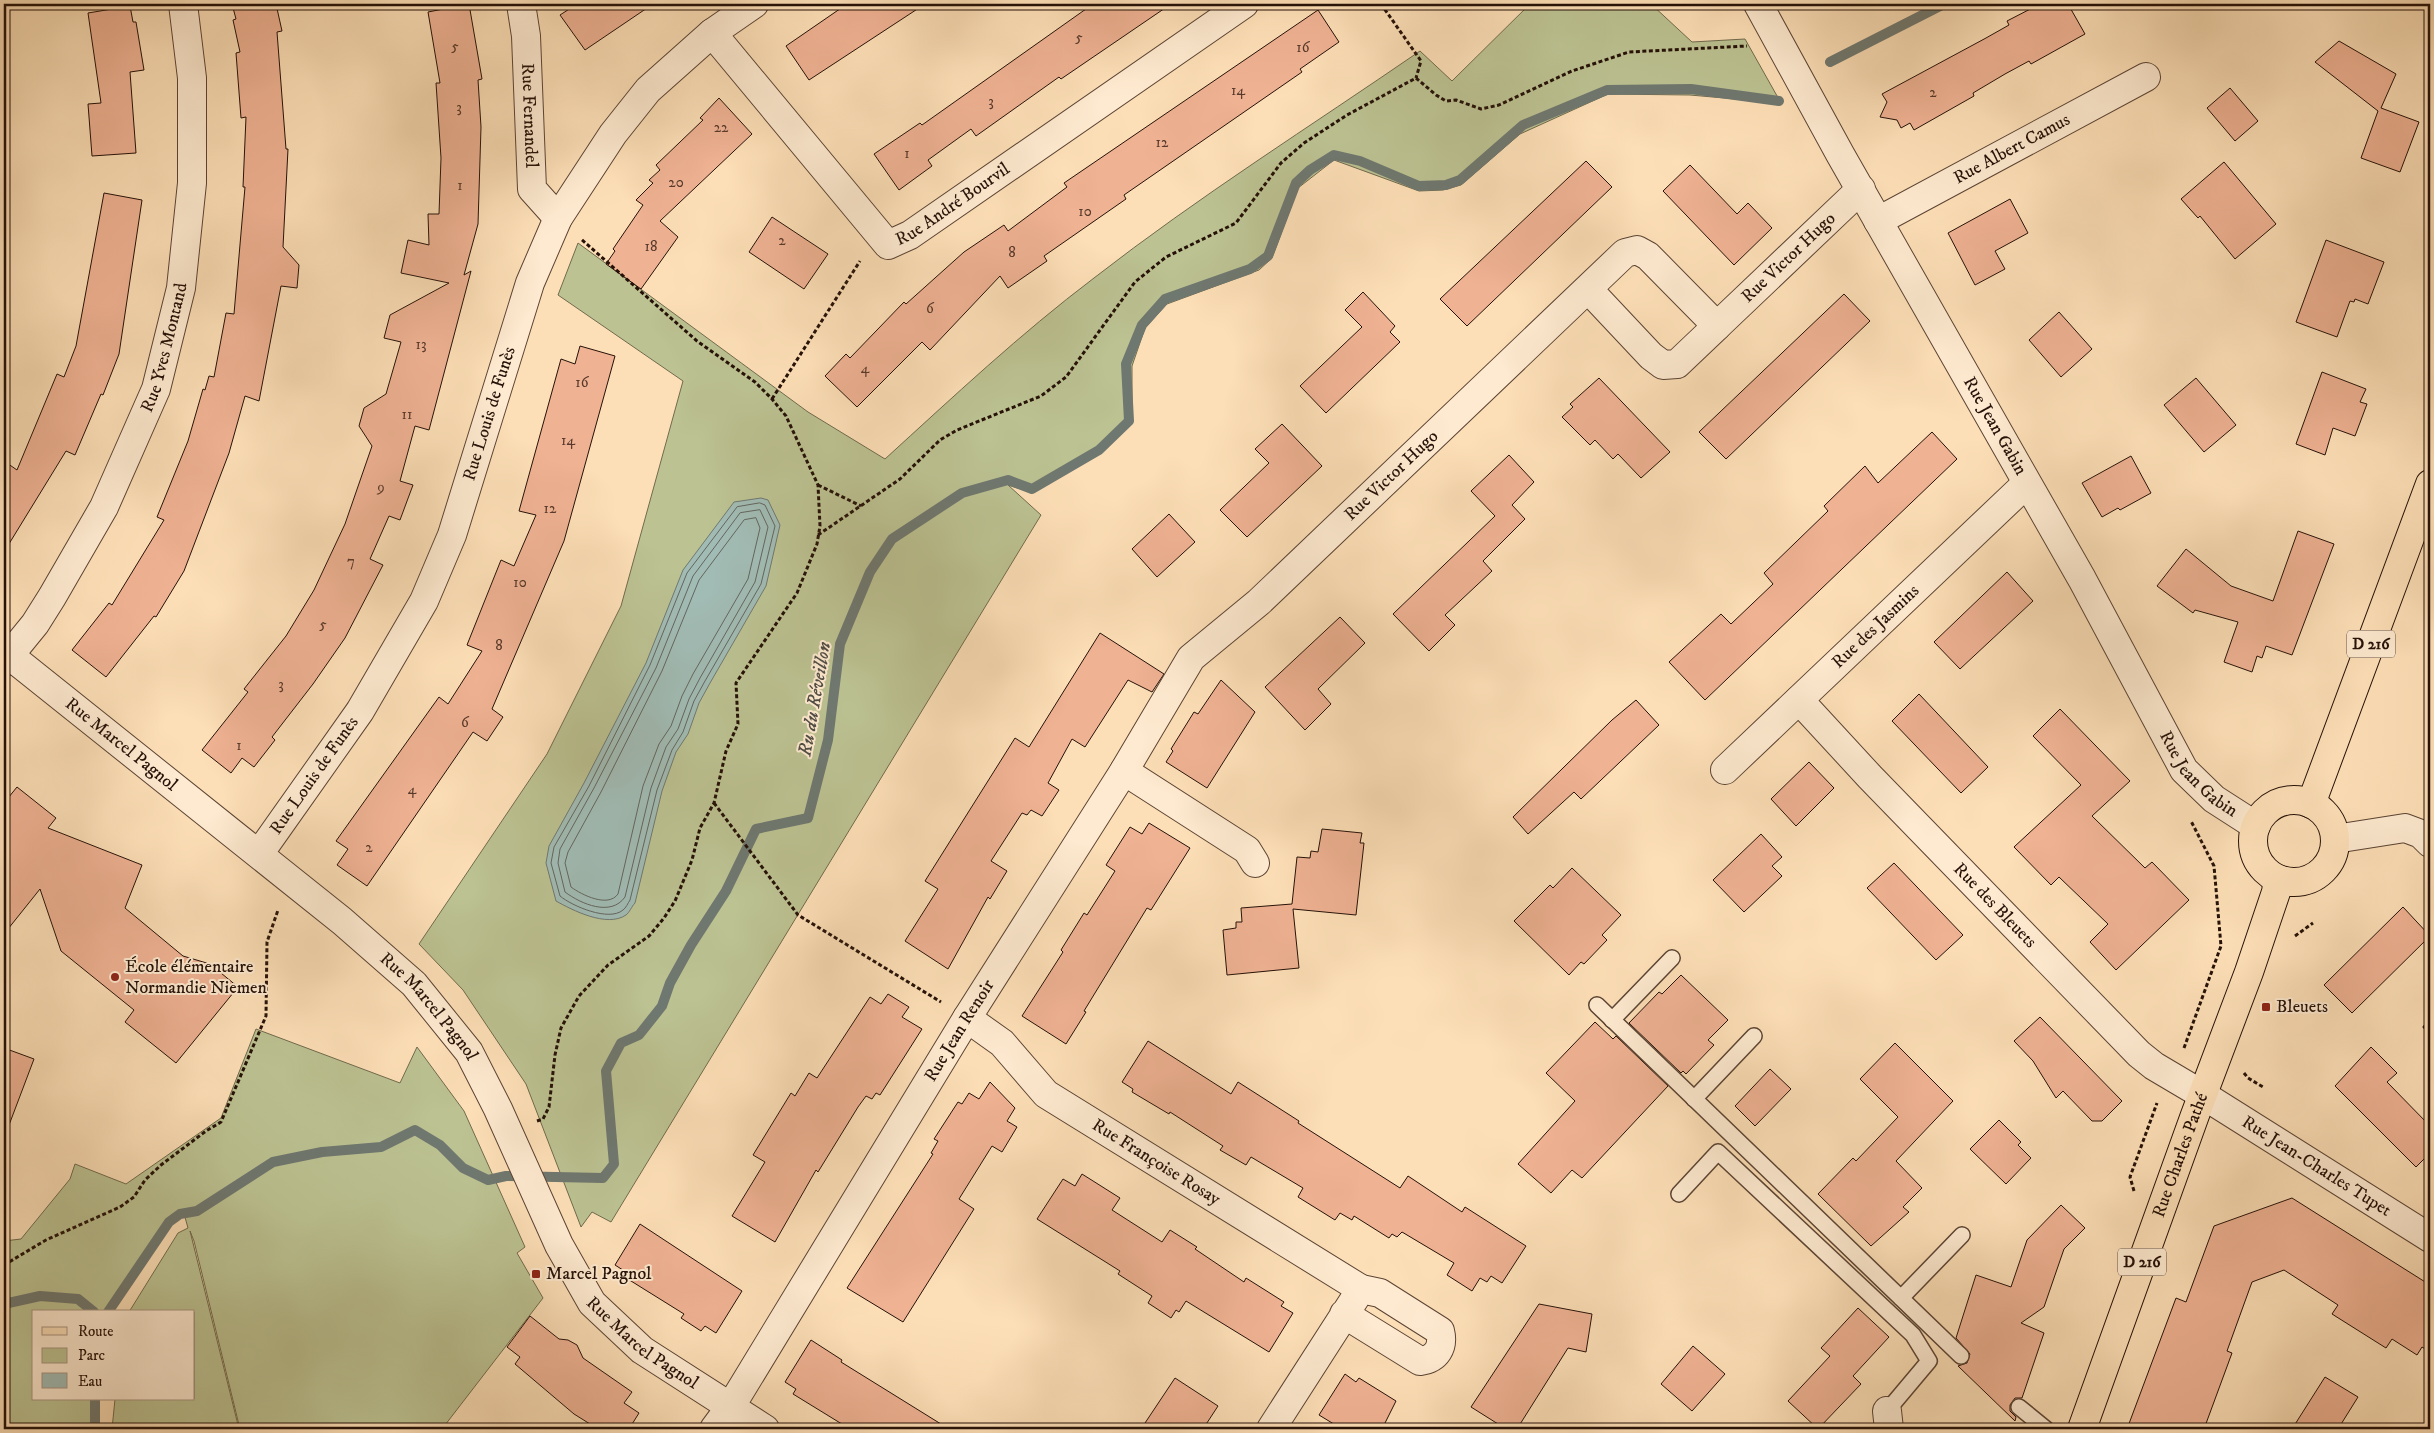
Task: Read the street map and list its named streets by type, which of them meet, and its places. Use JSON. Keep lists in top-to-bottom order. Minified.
{"streets":{"main road":["D 216","Rue Charles Pathé"],"street":["Rue Fernandel","Rue Albert Camus","Rue André Bourvil","Rue Victor Hugo","Rue Yves Montand","Rue Louis de Funès","Rue Jean Gabin","Rue des Jasmins","Rue Marcel Pagnol","Rue des Bleuets","Rue Jean Renoir","Rue Françoise Rosay","Rue Jean-Charles Tupet"]},"crossings":[["Rue Fernandel","Rue Louis de Funès"],["Rue Albert Camus","Rue Jean Gabin"],["Rue André Bourvil","Rue Louis de Funès"],["Rue Victor Hugo","Rue Jean Gabin"],["Rue Victor Hugo","Rue Jean Renoir"],["Rue Yves Montand","Rue Marcel Pagnol"],["Rue Louis de Funès","Rue Marcel Pagnol"],["Rue Jean Gabin","Rue des Jasmins"],["Rue Jean Gabin","D 216"],["Rue Jean Gabin","Rue Charles Pathé"],["Rue des Jasmins","Rue des Bleuets"],["D 216","Rue Charles Pathé"],["Rue Marcel Pagnol","Rue Jean Renoir"],["Rue des Bleuets","Rue Charles Pathé"],["Rue des Bleuets","Rue Jean-Charles Tupet"],["Rue Jean Renoir","Rue Françoise Rosay"],["Rue Charles Pathé","Rue Jean-Charles Tupet"]],"water":["Ru du Réveillon"],"places":{"other":["École élémentaire Normandie Niemen"],"transit":["Bleuets","Marcel Pagnol"]},"house_numbers":["5","5","16","14","2","3","3","22","12","1","20","1","10","2","18","8","6","13","4","16","11","14","9","12","7","10","5","8","3","6","1","4","2"],"legend":["Route","Parc","Eau"]}
